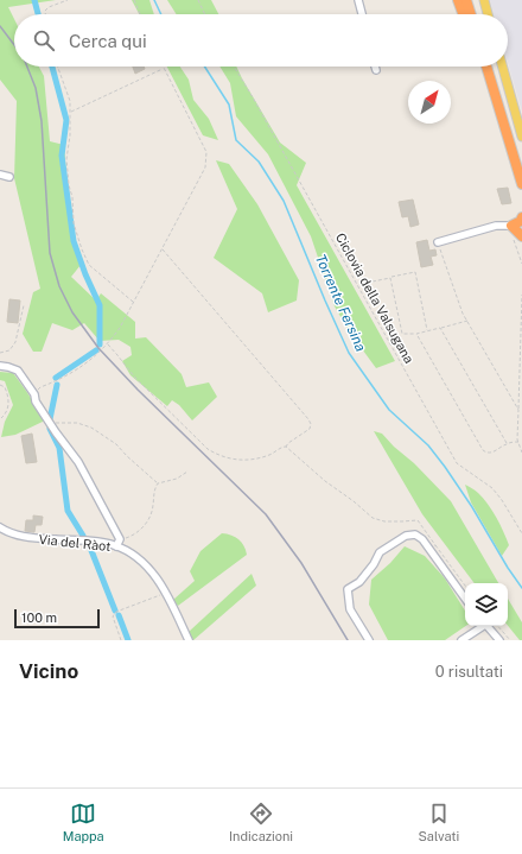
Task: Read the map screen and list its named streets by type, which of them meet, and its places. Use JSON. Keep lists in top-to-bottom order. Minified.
{"streets":{"street":["Via del Ràot"],"path":["Ciclovia della Valsugana"]},"water":["Torrente Fersina"],"scale_bar":"100 m","north":"top right","page":{"search":"Cerca qui","scale":"100 m","heading":["Vicino","0 risultati"],"nav":["Mappa","Indicazioni","Salvati"]}}
